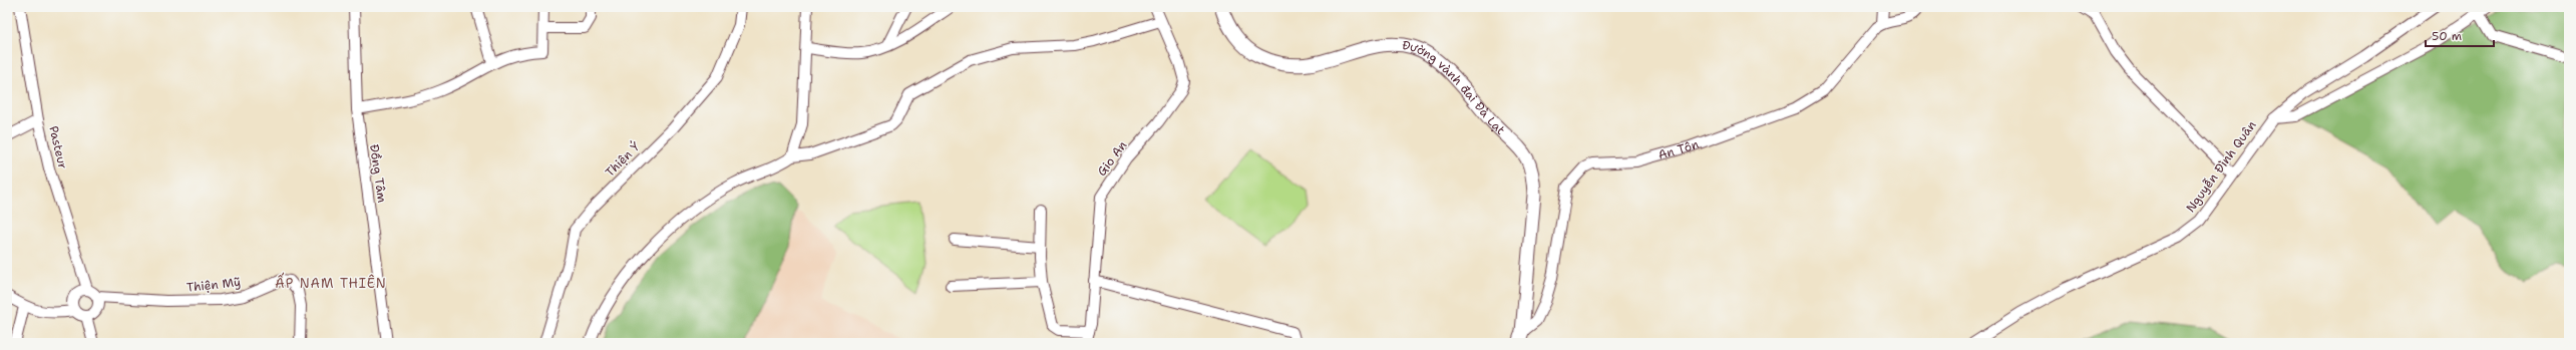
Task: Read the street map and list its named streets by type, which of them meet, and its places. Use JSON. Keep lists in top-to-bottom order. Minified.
{"streets":{"main road":["Đường vành đai Đà Lạt"],"street":["Pasteur","An Tôn","Gio An","Thiện Ý","Nguyễn Đình Quân","Đồng Tâm","Thiện Mỹ"]},"crossings":[["Đường vành đai Đà Lạt","An Tôn"],["Pasteur","Thiện Mỹ"]],"districts":["ẤP NAM THIÊN"],"scale_bar":"50 m"}
